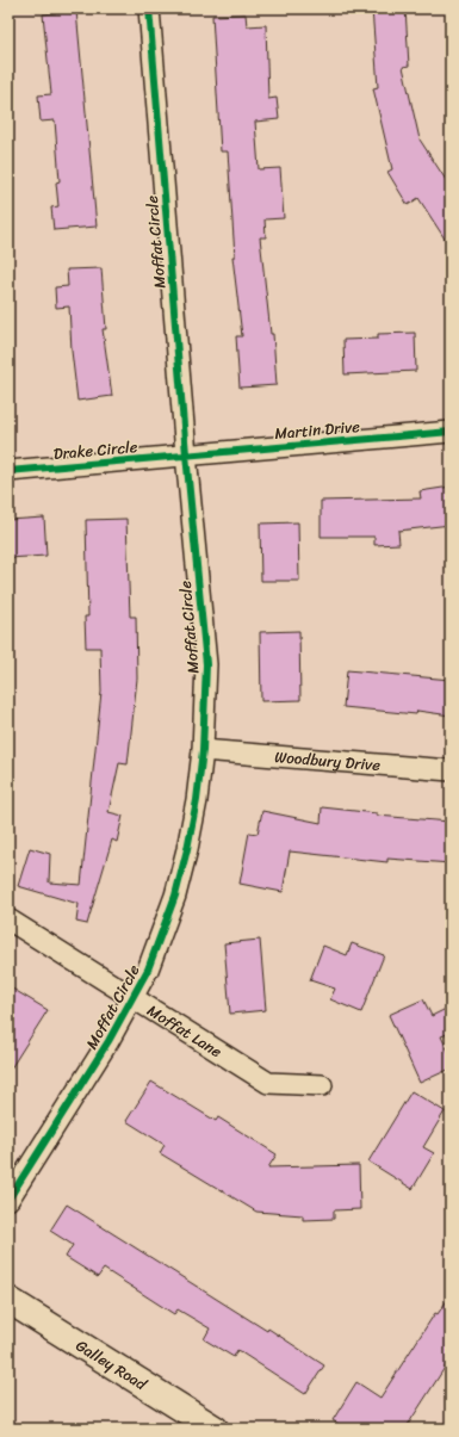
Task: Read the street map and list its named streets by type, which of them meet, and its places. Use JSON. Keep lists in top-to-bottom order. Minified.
{"streets":{"main road":["Galley Road"],"street":["Moffat Circle","Martin Drive","Drake Circle","Woodbury Drive","Moffat Lane"]},"crossings":[["Moffat Circle","Martin Drive"],["Moffat Circle","Drake Circle"],["Moffat Circle","Woodbury Drive"],["Moffat Circle","Moffat Lane"],["Martin Drive","Drake Circle"]]}
